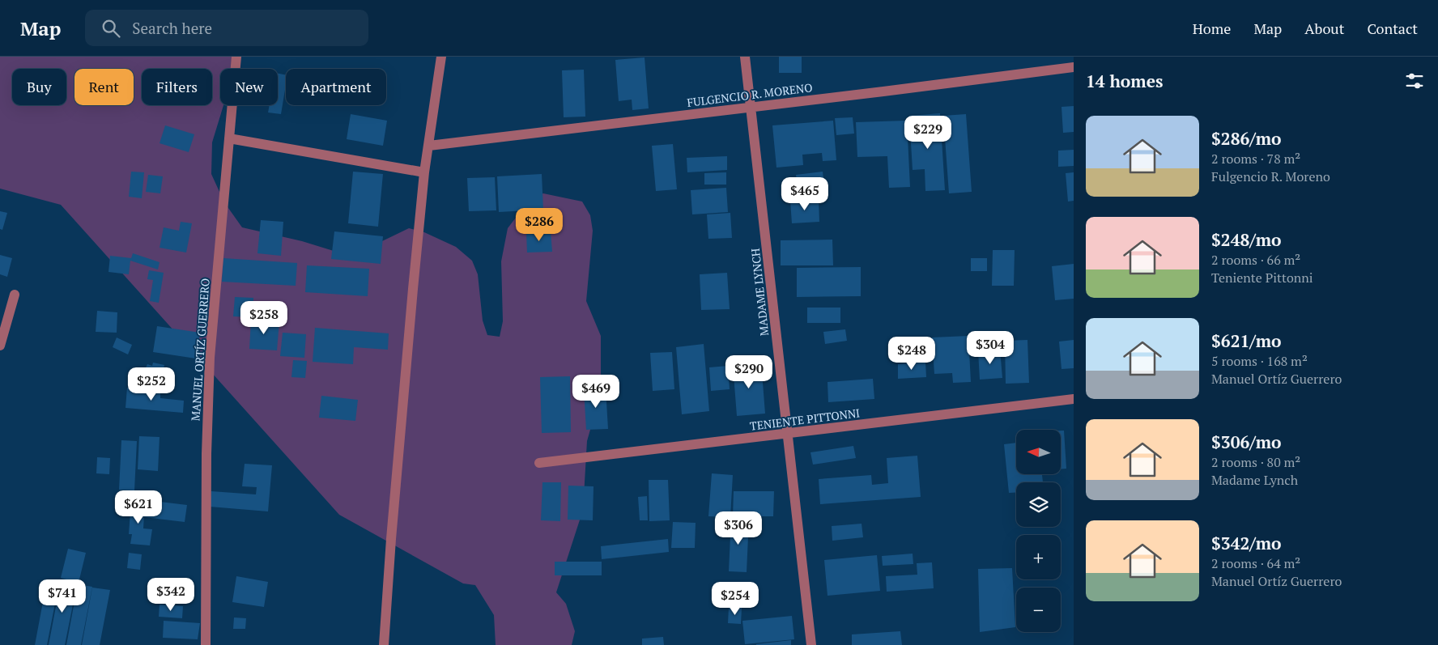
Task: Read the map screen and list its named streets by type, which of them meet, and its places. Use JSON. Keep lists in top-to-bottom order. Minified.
{"streets":{"street":["FULGENCIO R. MORENO","MADAME LYNCH","MANUEL ORTÍZ GUERRERO","TENIENTE PITTONNI"]},"crossings":[["FULGENCIO R. MORENO","MADAME LYNCH"],["MADAME LYNCH","TENIENTE PITTONNI"]],"north":"left","page":{"header":"Map","search":"Search here","nav":["Home","Map","About","Contact"],"heading":"14 homes","chip":["Buy","Rent","Filters","New","Apartment"],"list":[{"name":"$286/mo","note":"2 rooms · 78 m² · Fulgencio R. Moreno"},{"name":"$248/mo","note":"2 rooms · 66 m² · Teniente Pittonni"},{"name":"$621/mo","note":"5 rooms · 168 m² · Manuel Ortíz Guerrero"},{"name":"$306/mo","note":"2 rooms · 80 m² · Madame Lynch"},{"name":"$342/mo","note":"2 rooms · 64 m² · Manuel Ortíz Guerrero"}],"price":["$229","$465","$286","$258","$304","$248","$290","$252","$469","$621","$306","$342","$741","$254"],"map_buttons":["+","−"]}}
